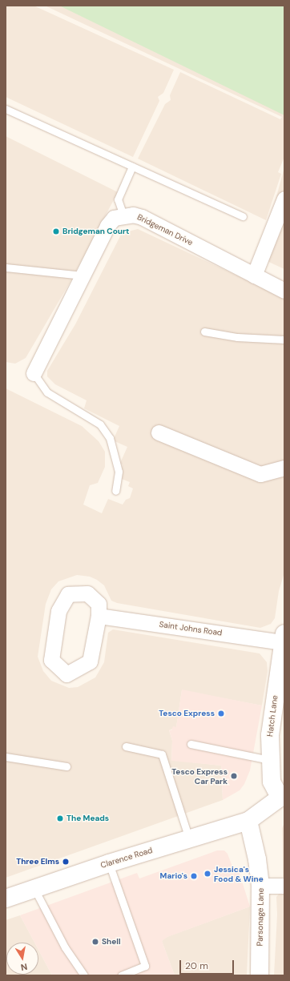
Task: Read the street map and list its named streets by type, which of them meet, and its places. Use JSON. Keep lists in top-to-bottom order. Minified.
{"streets":{"street":["Bridgeman Drive","Saint Johns Road","Hatch Lane","Clarence Road","Parsonage Lane"]},"crossings":[["Saint Johns Road","Hatch Lane"],["Clarence Road","Parsonage Lane"]],"places":["Bridgeman Court","Tesco Express","Tesco Express Car Park","The Meads","Three Elms","Jessica's Food & Wine","Mario's","Shell"],"scale_bar":"20 m","north":"bottom"}
